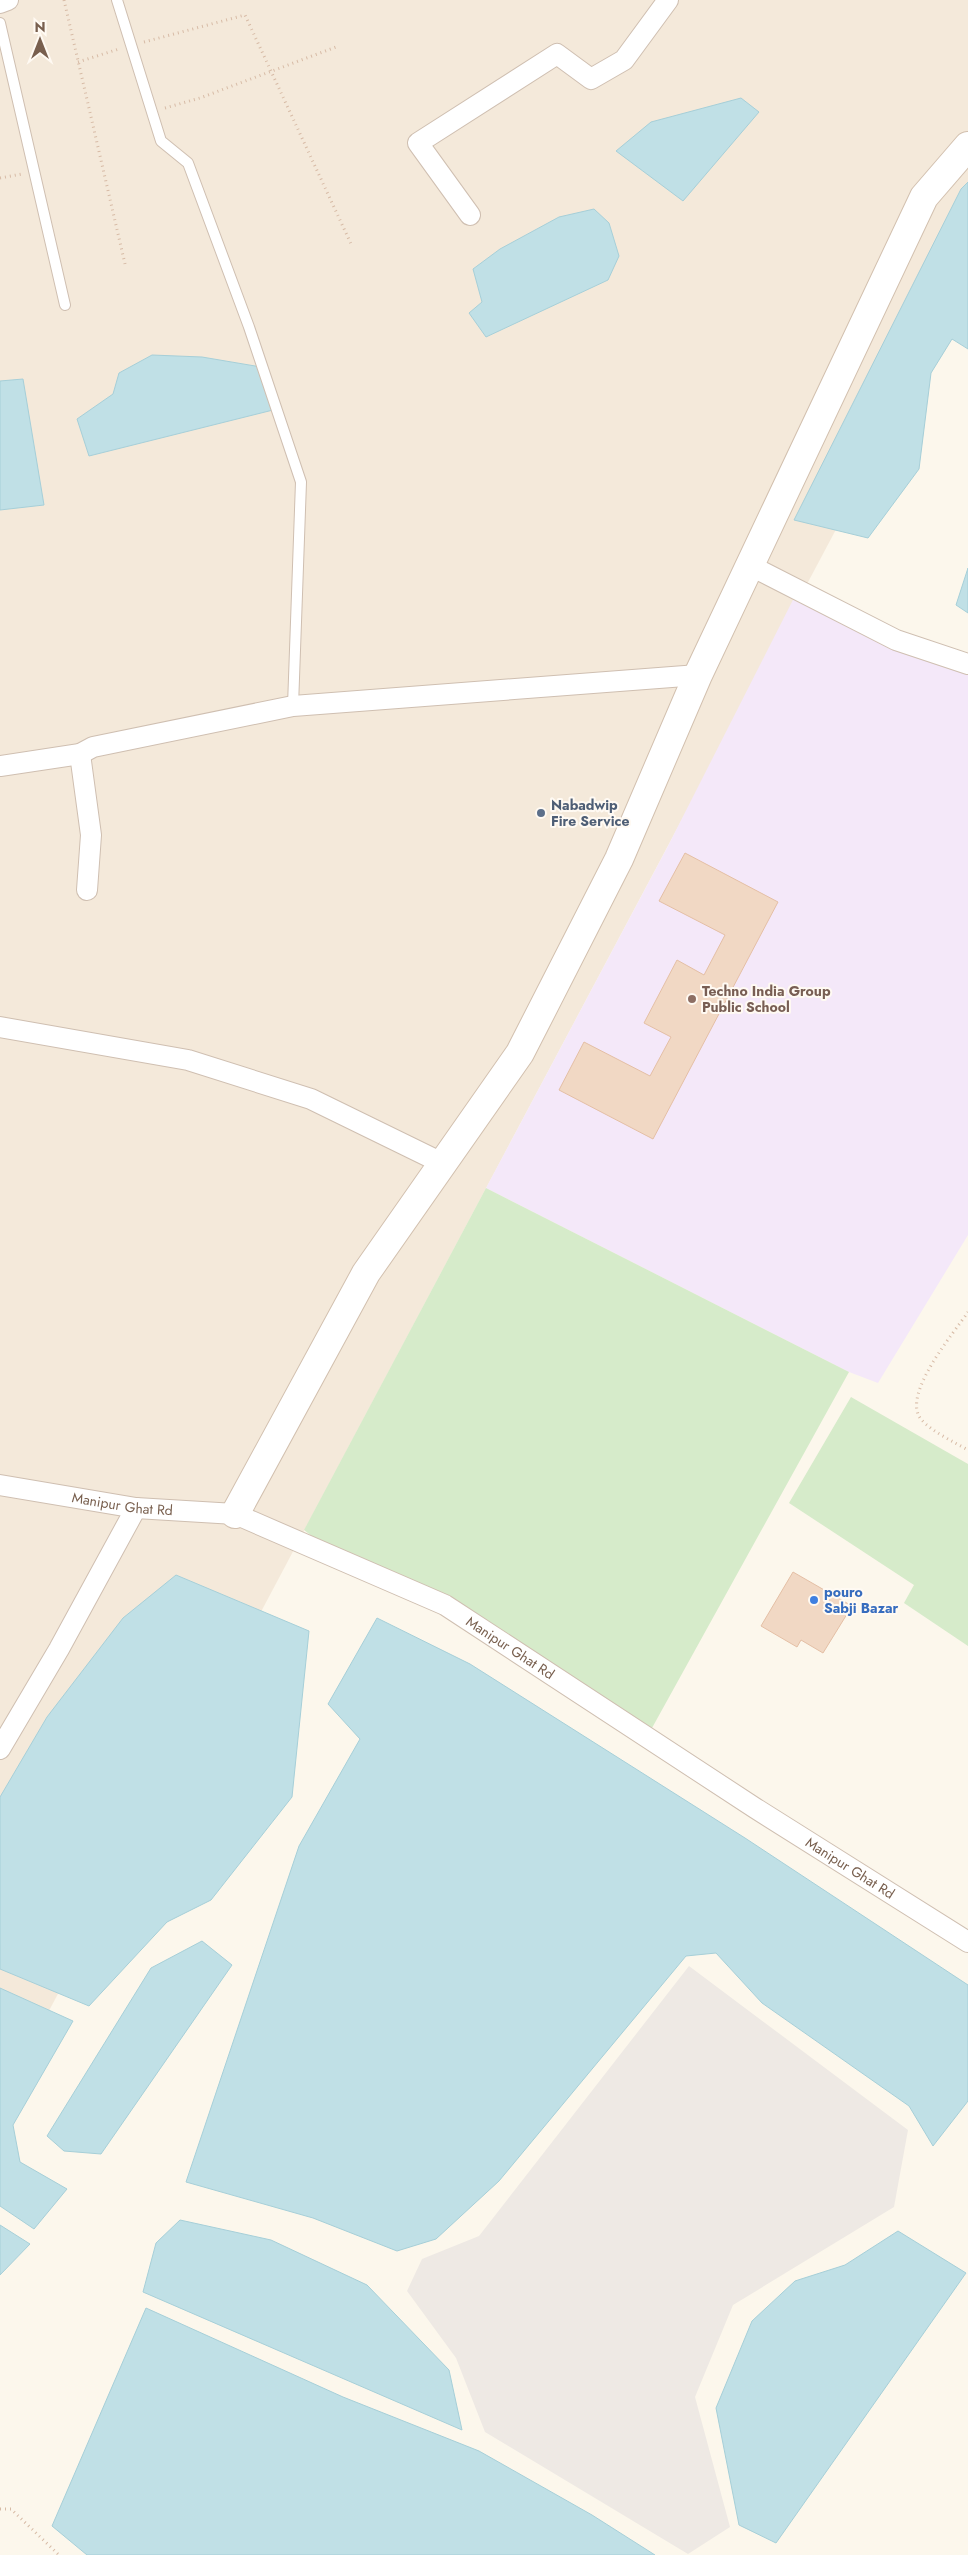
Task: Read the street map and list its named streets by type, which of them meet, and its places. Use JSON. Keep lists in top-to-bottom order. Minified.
{"streets":{"street":["Manipur Ghat Rd"]},"places":["Nabadwip Fire Service","Techno India Group Public School","pouro Sabji Bazar"],"north":"top"}
